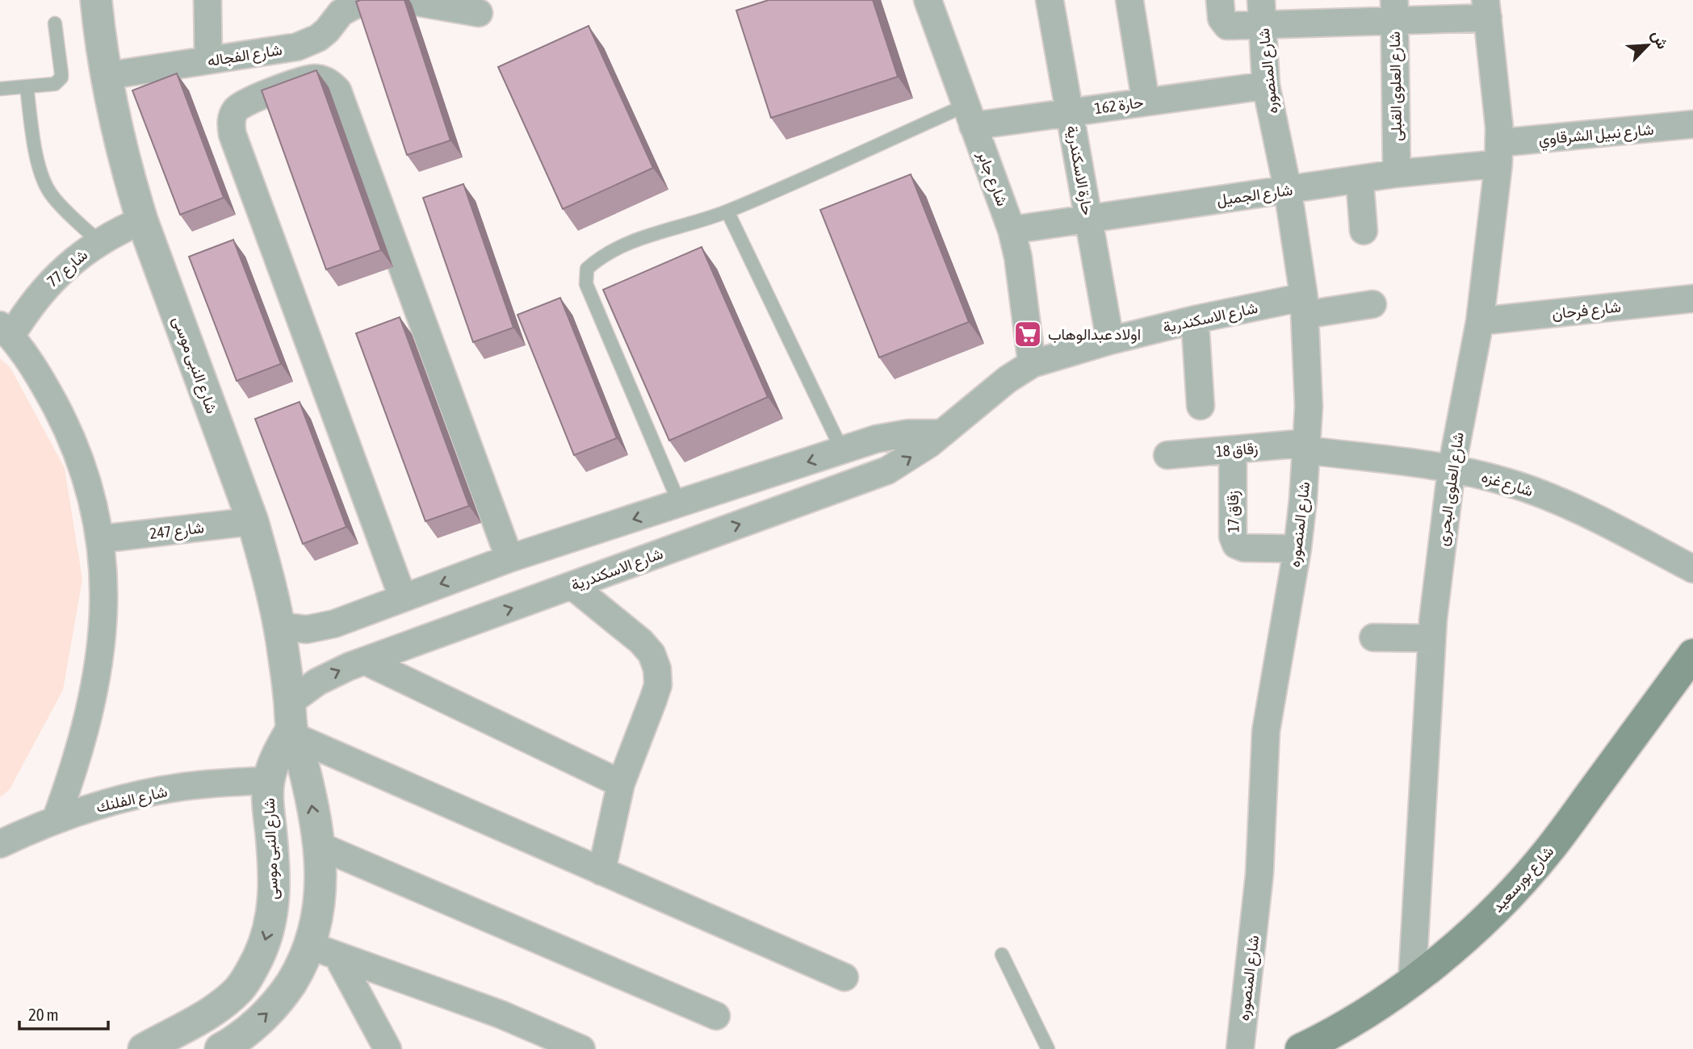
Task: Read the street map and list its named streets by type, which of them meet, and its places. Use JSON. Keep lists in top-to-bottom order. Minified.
{"streets":{"main road":["شارع بورسعيد"],"street":["شارع الفجاله","شارع المنصوره","شارع العلوى القبلى","حارة 162","شارع نبيل الشرقاوي","حارة الاسكندرية","شارع جابر","شارع الجميل","شارع 77","شارع فرحان","شارع الاسكندرية","شارع النبى موسى","زقاق 18","شارع غزه","شارع العلوى البحرى","زقاق 17","شارع 247","شارع الفلنك"]},"crossings":[["شارع الفجاله","شارع النبى موسى"],["شارع المنصوره","حارة 162"],["شارع المنصوره","شارع الجميل"],["شارع المنصوره","شارع الاسكندرية"],["شارع المنصوره","زقاق 18"],["شارع المنصوره","شارع غزه"],["شارع المنصوره","زقاق 17"],["شارع العلوى القبلى","شارع الجميل"],["حارة 162","حارة الاسكندرية"],["حارة 162","شارع جابر"],["شارع نبيل الشرقاوي","شارع الجميل"],["شارع نبيل الشرقاوي","شارع العلوى البحرى"],["حارة الاسكندرية","شارع الجميل"],["حارة الاسكندرية","شارع الاسكندرية"],["شارع جابر","شارع الجميل"],["شارع جابر","شارع الاسكندرية"],["شارع الجميل","شارع العلوى البحرى"],["شارع 77","شارع النبى موسى"],["شارع فرحان","شارع العلوى البحرى"],["شارع الاسكندرية","شارع النبى موسى"],["شارع النبى موسى","شارع 247"],["شارع النبى موسى","شارع الفلنك"],["زقاق 18","شارع غزه"],["زقاق 18","زقاق 17"],["شارع غزه","شارع العلوى البحرى"],["شارع العلوى البحرى","شارع بورسعيد"]],"places":{"supermarket":["اولاد عبدالوهاب"]},"scale_bar":"20 m","north":"top right"}
